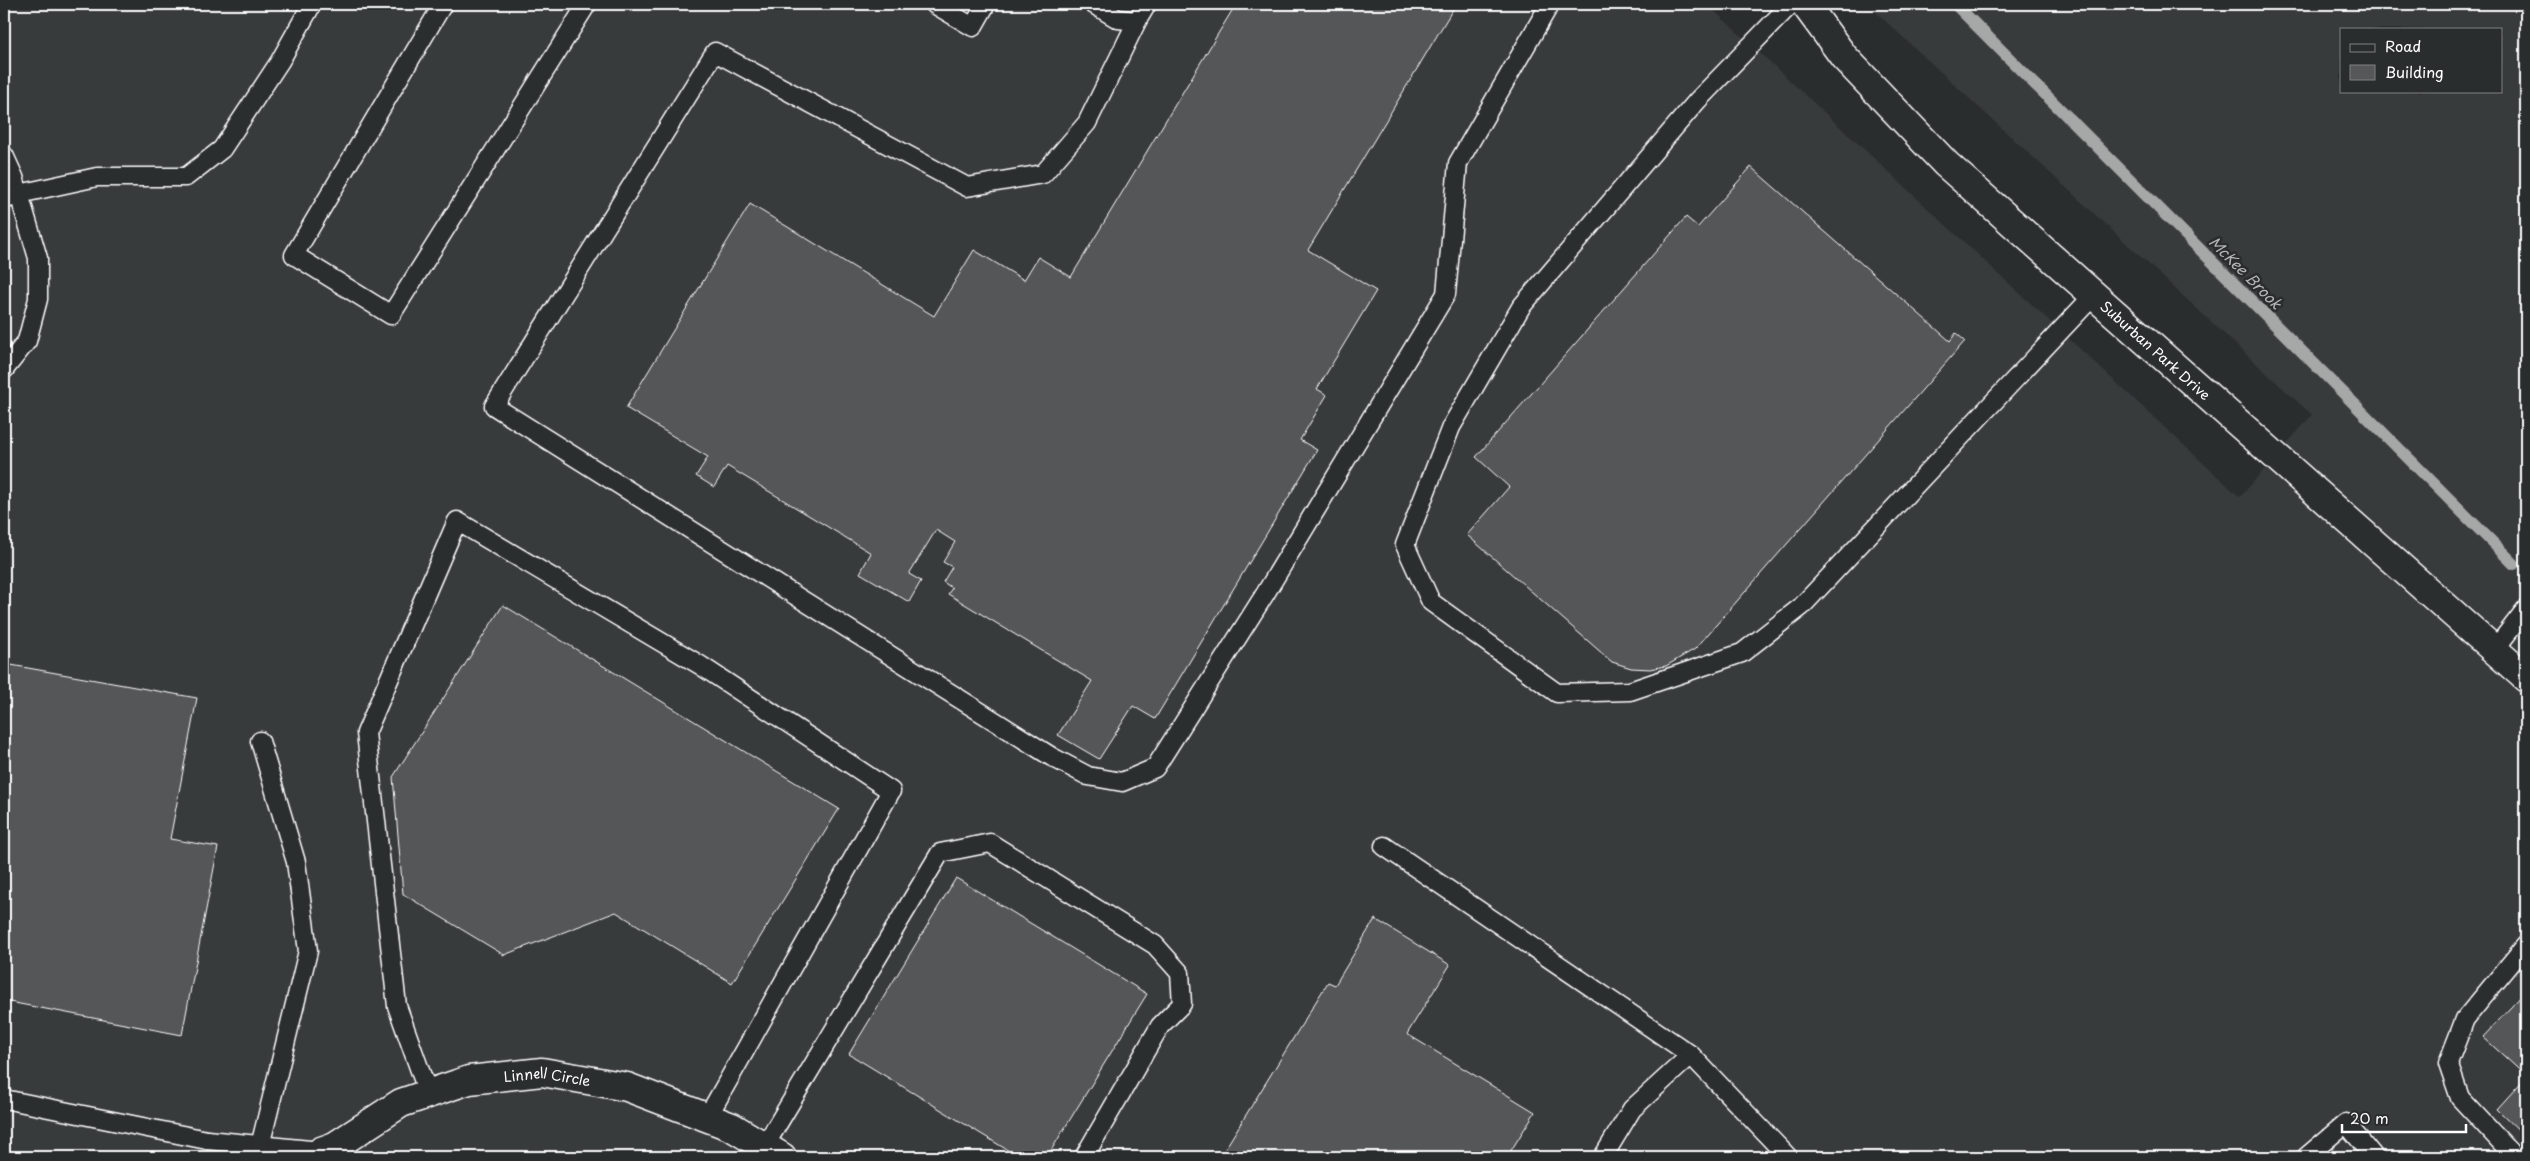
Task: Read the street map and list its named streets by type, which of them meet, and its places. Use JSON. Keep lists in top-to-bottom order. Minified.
{"streets":{"street":["Suburban Park Drive","Linnell Circle"]},"water":["McKee Brook"],"legend":["Road","Building"],"scale_bar":"20 m"}
